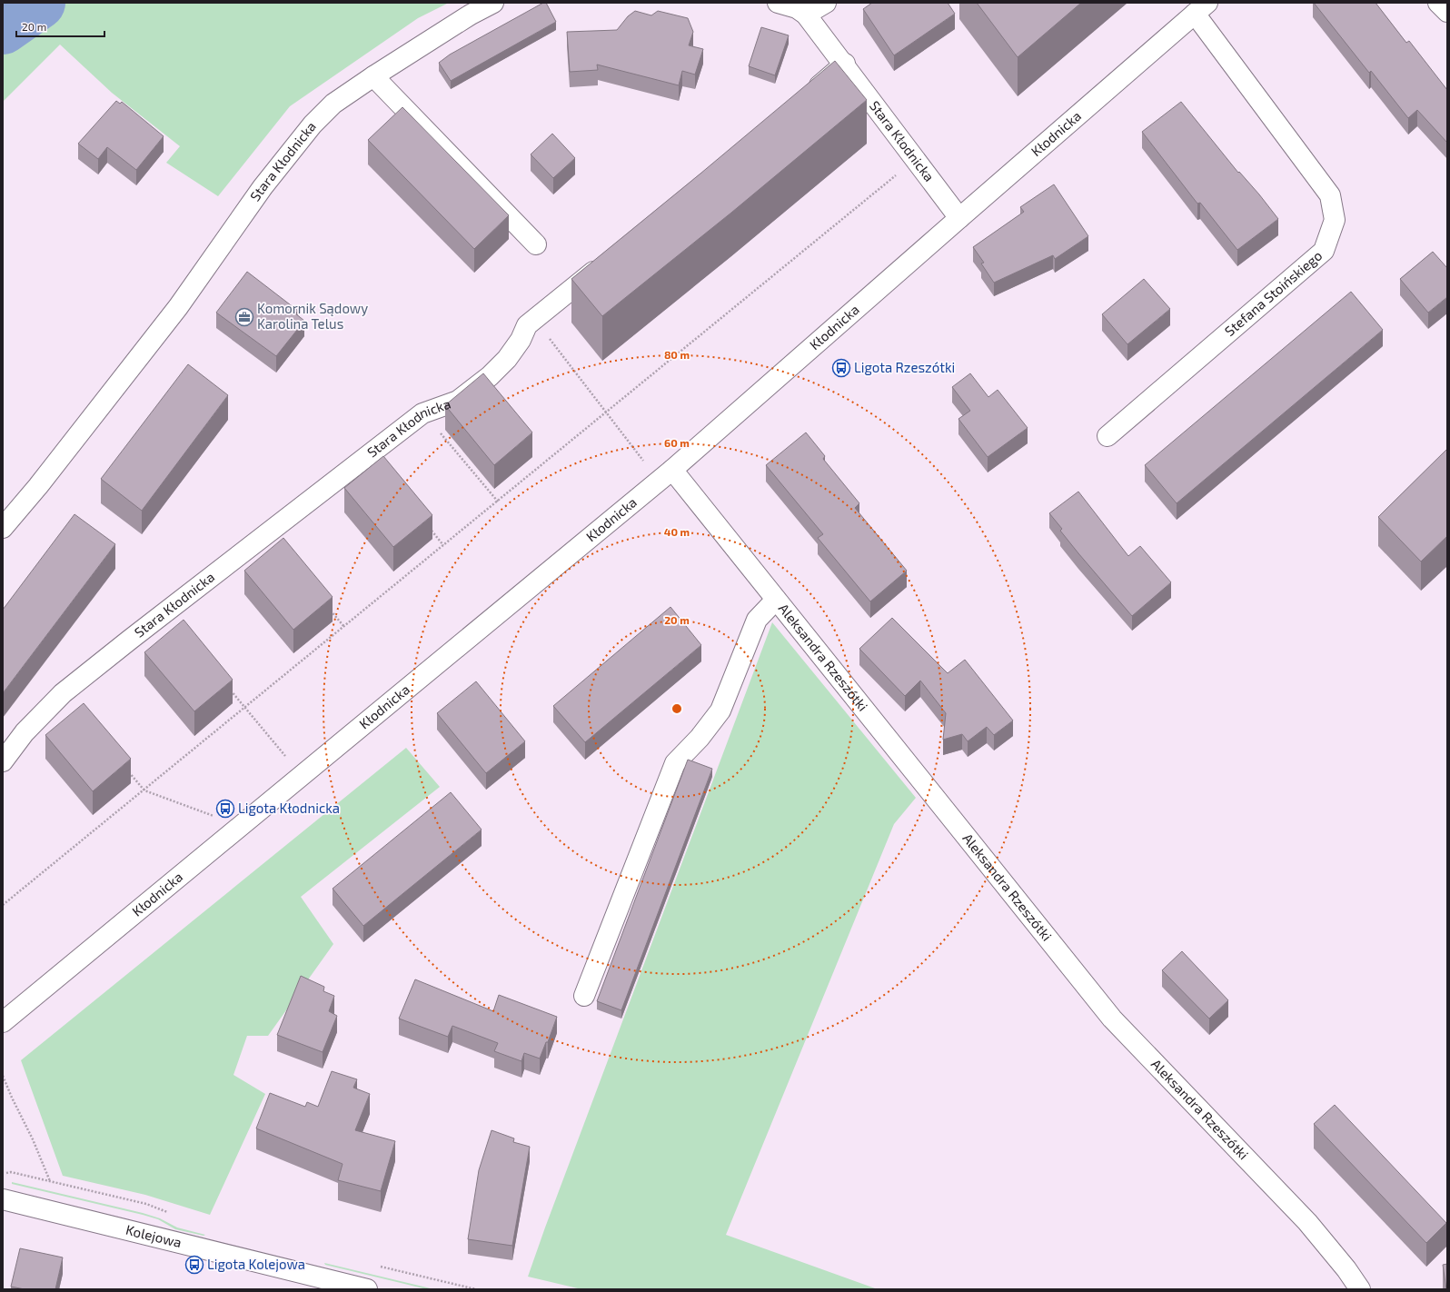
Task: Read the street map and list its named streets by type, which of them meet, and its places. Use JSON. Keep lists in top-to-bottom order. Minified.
{"streets":{"street":["Kłodnicka","Stara Kłodnicka","Stefana Stoińskiego","Aleksandra Rzeszótki","Kolejowa"]},"crossings":[["Kłodnicka","Stara Kłodnicka"],["Kłodnicka","Stefana Stoińskiego"],["Kłodnicka","Aleksandra Rzeszótki"]],"places":{"office":["Komornik Sądowy Karolina Telus"],"bus stop":["Ligota Rzeszótki","Ligota Kłodnicka","Ligota Kolejowa"]},"scale_bar":"20 m","rings":["80 m","60 m","40 m","20 m"]}
